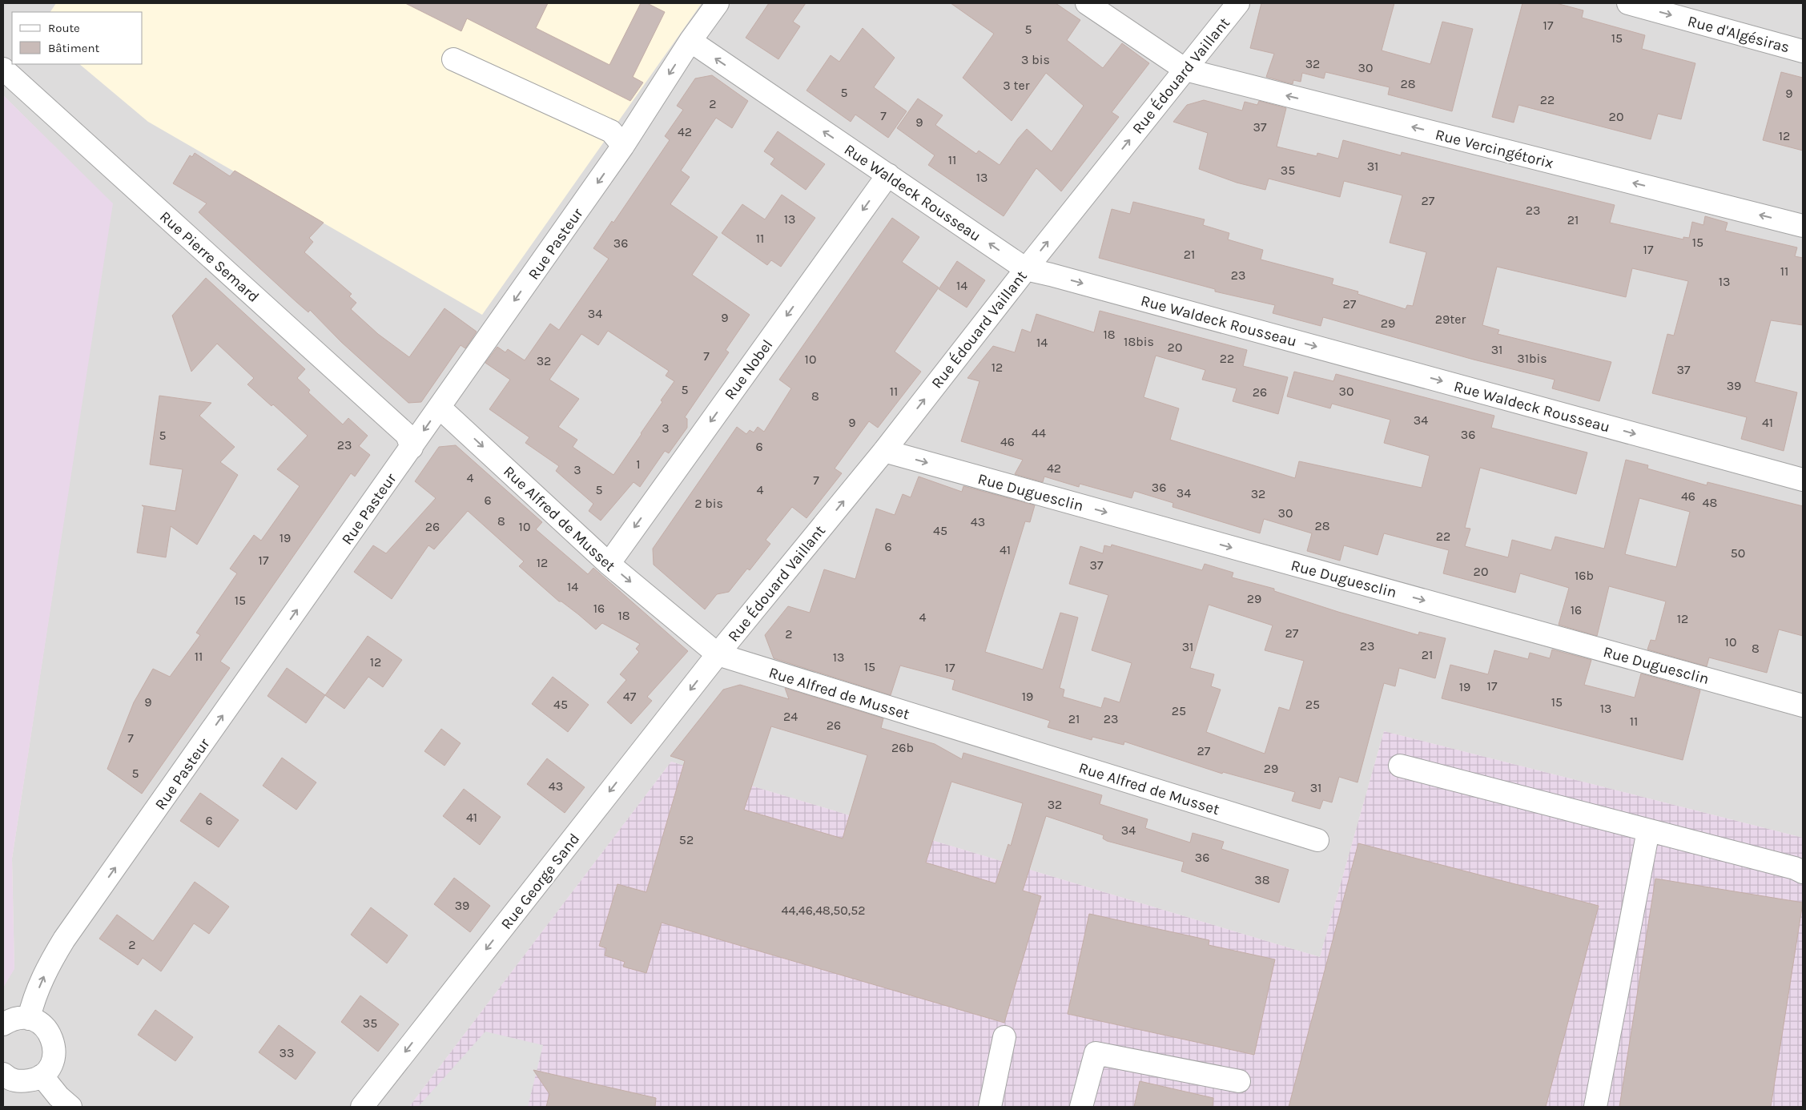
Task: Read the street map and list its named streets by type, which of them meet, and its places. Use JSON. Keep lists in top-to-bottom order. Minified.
{"streets":{"street":["Rue d'Algésiras","Rue Édouard Vaillant","Rue Vercingétorix","Rue Waldeck Rousseau","Rue Pasteur","Rue Pierre Semard","Rue Nobel","Rue Duguesclin","Rue Alfred de Musset","Rue George Sand"]},"crossings":[["Rue Édouard Vaillant","Rue Vercingétorix"],["Rue Édouard Vaillant","Rue Waldeck Rousseau"],["Rue Édouard Vaillant","Rue Duguesclin"],["Rue Édouard Vaillant","Rue Alfred de Musset"],["Rue Édouard Vaillant","Rue George Sand"],["Rue Waldeck Rousseau","Rue Pasteur"],["Rue Waldeck Rousseau","Rue Nobel"],["Rue Pasteur","Rue Pierre Semard"],["Rue Pasteur","Rue Alfred de Musset"],["Rue Nobel","Rue Alfred de Musset"],["Rue Alfred de Musset","Rue George Sand"]],"one_way":["Rue d'Algésiras","Rue Édouard Vaillant","Rue Vercingétorix","Rue Nobel","Rue Alfred de Musset","Rue George Sand"],"house_numbers":["17","5","15","3 bis","32","30","28","3 ter","5","9","22","2","7","20","9","37","42","12","11","31","35","13","27","23","13","21","11","15","36","17","21","11","23","13","14","27","34","9","29ter","29","18","18bis","14","20","31","7","22","31bis","10","32","12","37","39","5","11","30","26","8","34","9","41","3","44","36","5","46","23","6","1","42","3","4","7","36","5","4","34","32","46","6","48","2 bis","30","8","43","28","26","10","45","22","19","6","41","50","17","12","37","20","16b","14","29","15","16","16","18","4","12","27","2","10","23","31","8","21","11","13","12","15","17","17","19","47","19","9","15","45","25","13","25","24","21","23","11","26","7","26b","27","29","5","43","31","32","41","6","34","52","36","38","39","44,46,48,50,52","2","35","33"],"legend":["Route","Bâtiment"]}
